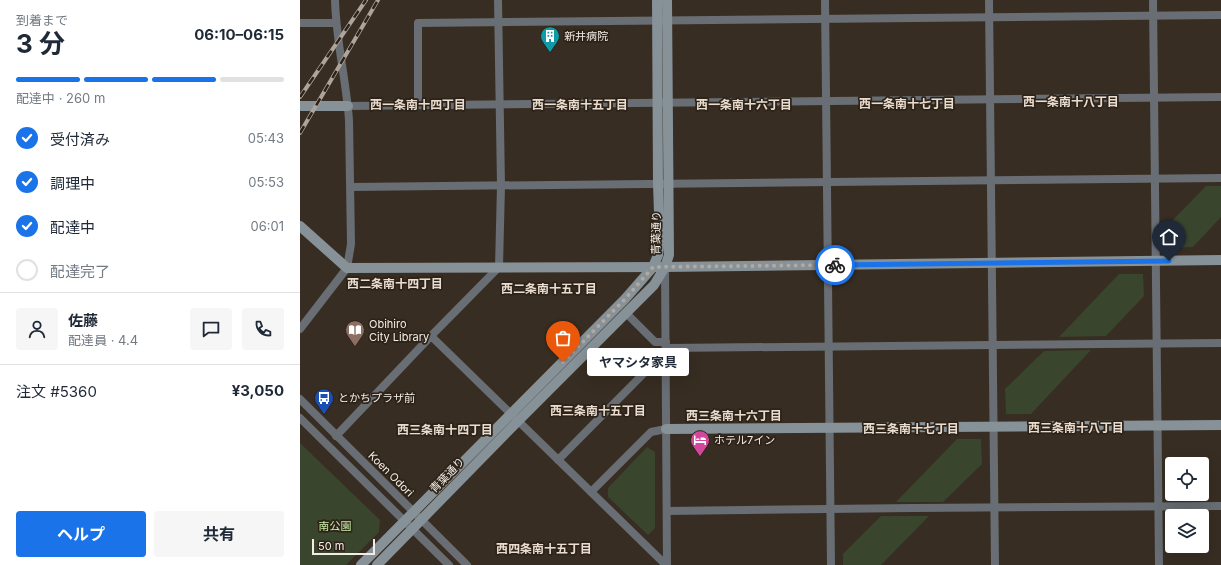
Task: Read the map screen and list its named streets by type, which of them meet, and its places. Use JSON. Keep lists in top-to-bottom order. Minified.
{"streets":{"street":["青葉通り","Koen Odori"]},"crossings":[["青葉通り","Koen Odori"]],"districts":["西一条南十八丁目","西一条南十七丁目","西一条南十四丁目","西一条南十五丁目","西一条南十六丁目","西二条南十四丁目","西二条南十五丁目","西三条南十五丁目","西三条南十六丁目","西三条南十八丁目","西三条南十七丁目","西三条南十四丁目","西四条南十五丁目"],"parks":["南公園"],"places":{"building":["新井病院"],"library":["Obihiro City Library"],"other":["ヤマシタ家具"],"bus stop":["とかちプラザ前"],"hotel":["ホテル7イン"]},"scale_bar":"50 m","page":{"heading":["3 分","到着まで","06:10–06:15"],"panel":["佐藤","配達員 · 4.4","注文 #5360","¥3,050"],"bar":"配達中 · 260 m","list":[["受付済み","05:43"],["調理中","05:53"],["配達中","06:01"],"配達完了"],"bubble":"ヤマシタ家具","buttons":["ヘルプ","共有"],"scale":"50 m"}}
